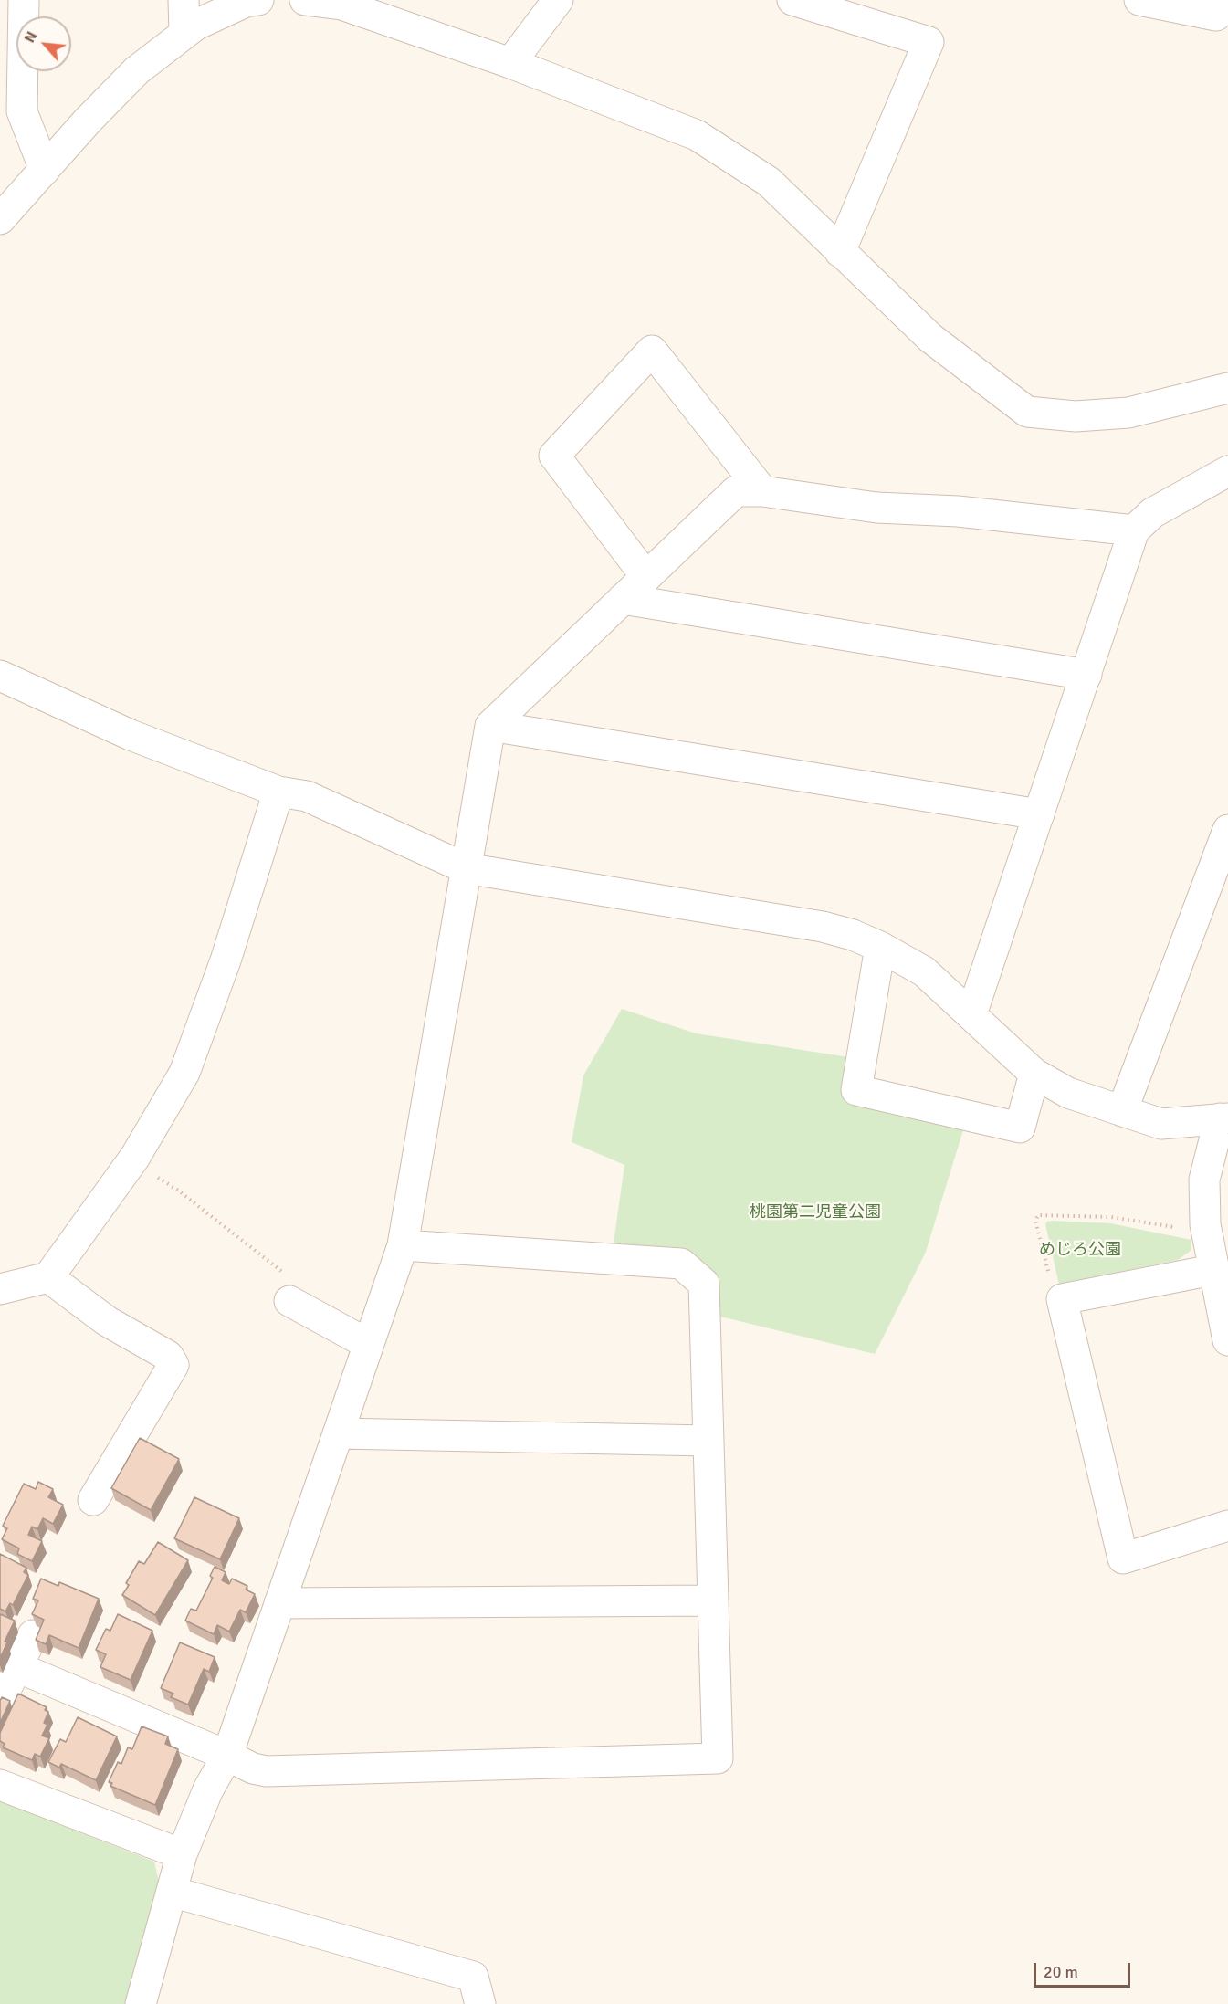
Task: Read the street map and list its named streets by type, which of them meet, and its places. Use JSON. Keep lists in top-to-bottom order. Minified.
{"parks":["桃園第二児童公園","めじろ公園"],"scale_bar":"20 m","north":"top left"}
